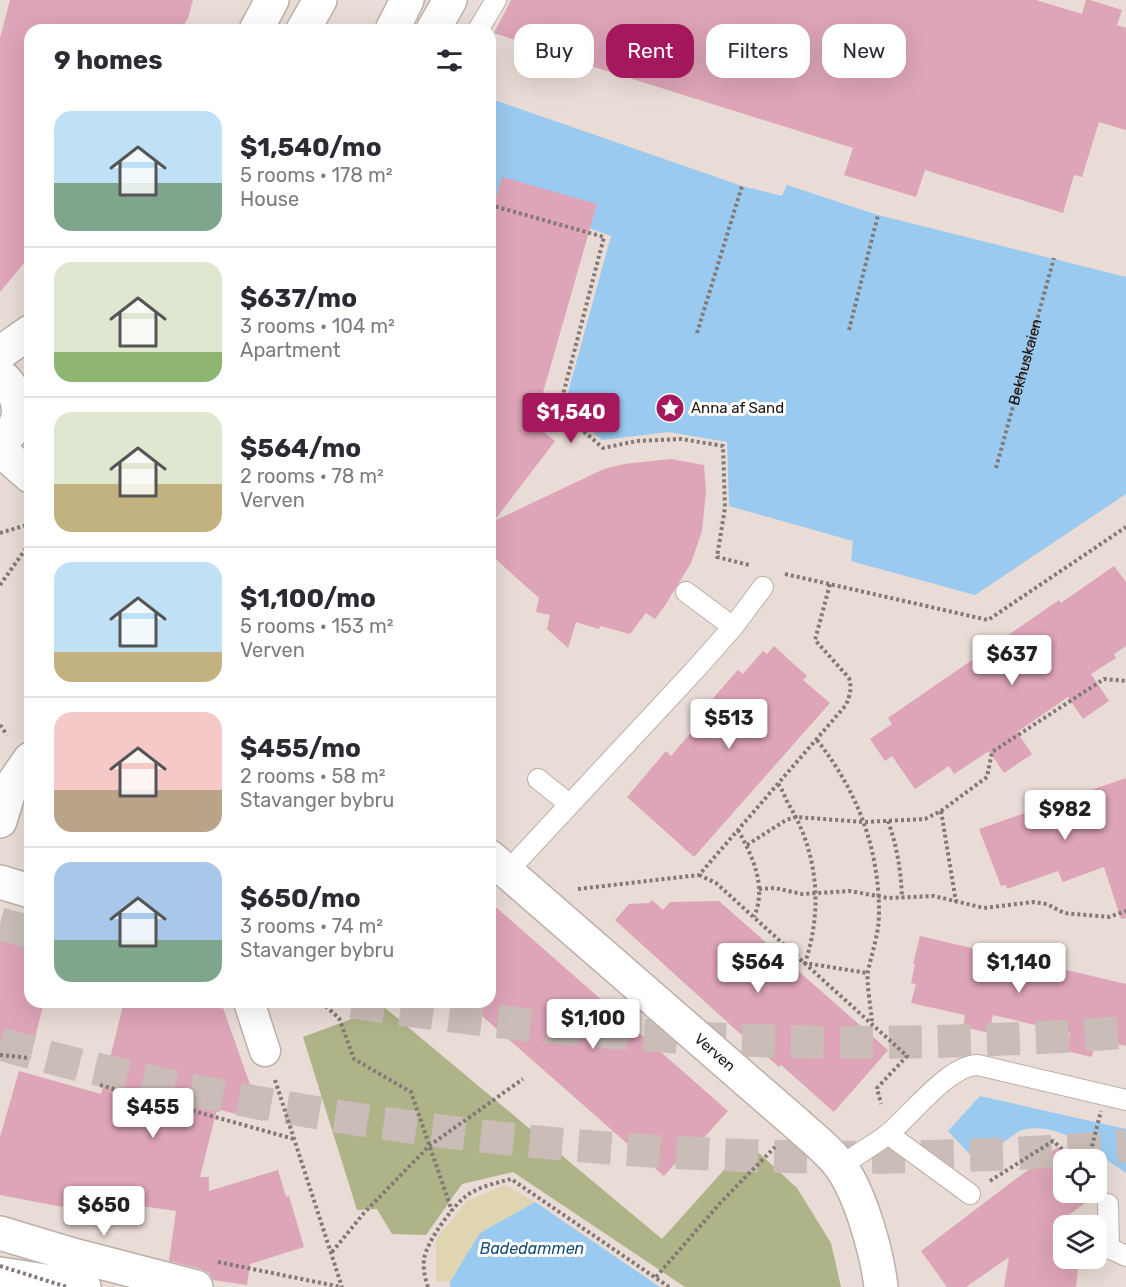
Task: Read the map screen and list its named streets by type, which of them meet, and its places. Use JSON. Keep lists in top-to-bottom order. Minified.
{"streets":{"street":["Verven"],"path":["Bekhuskaien"]},"water":["Badedammen"],"places":{"place":["Anna af Sand"]},"page":{"chip":["Buy","Rent","Filters","New"],"heading":"9 homes","list":[{"name":"$1,540/mo","note":"5 rooms · 178 m² · House"},{"name":"$637/mo","note":"3 rooms · 104 m² · Apartment"},{"name":"$564/mo","note":"2 rooms · 78 m² · Verven"},{"name":"$1,100/mo","note":"5 rooms · 153 m² · Verven"},{"name":"$455/mo","note":"2 rooms · 58 m² · Stavanger bybru"},{"name":"$650/mo","note":"3 rooms · 74 m² · Stavanger bybru"}],"price":["$1,540","$637","$513","$982","$564","$1,140","$1,100","$455","$650"]}}
